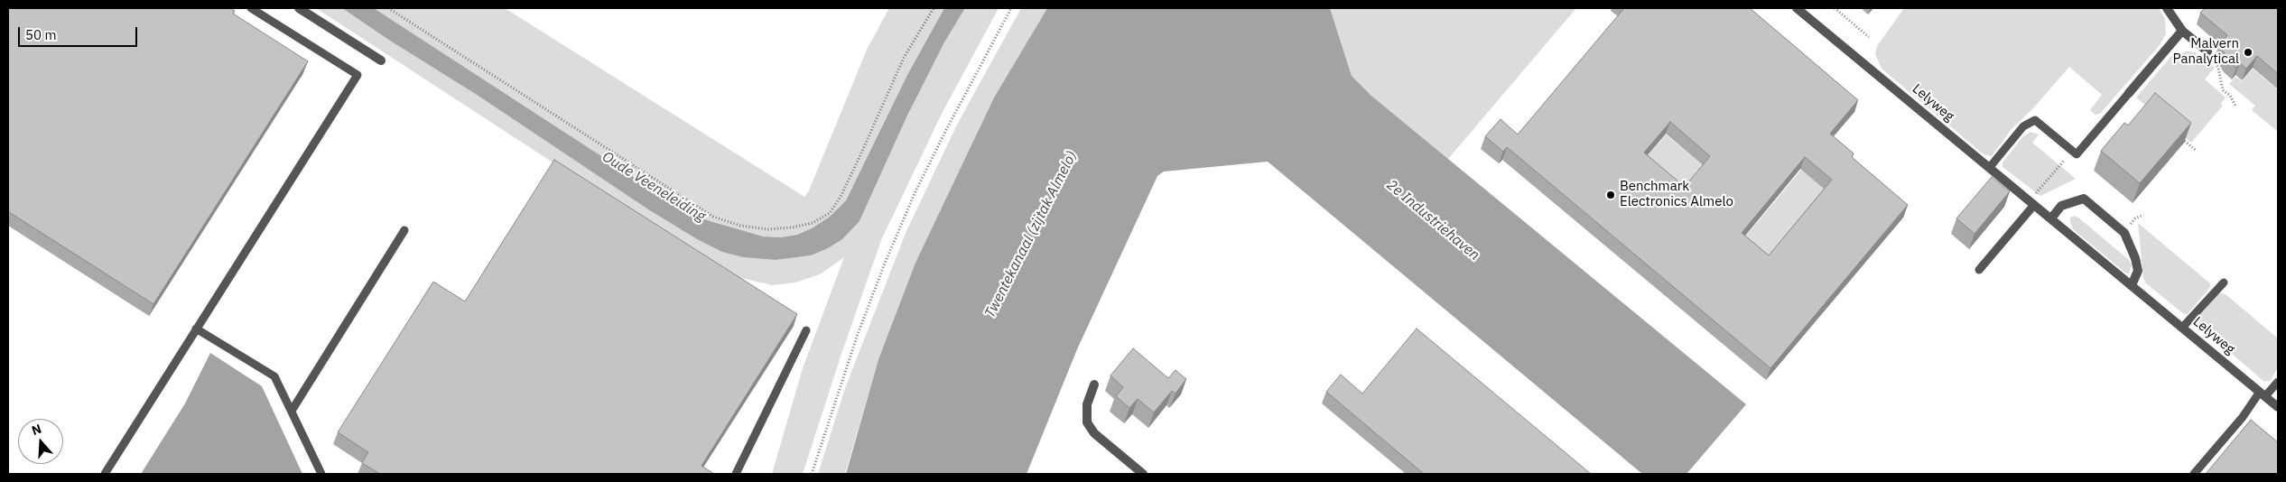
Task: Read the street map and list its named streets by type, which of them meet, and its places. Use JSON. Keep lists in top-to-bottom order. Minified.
{"streets":{"street":["Lelyweg"]},"water":["Oude Veeneleiding","2e Industriehaven","Twentekanaal (zijtak Almelo)"],"places":["Malvern Panalytical","Benchmark Electronics Almelo"],"scale_bar":"50 m","north":"top"}
